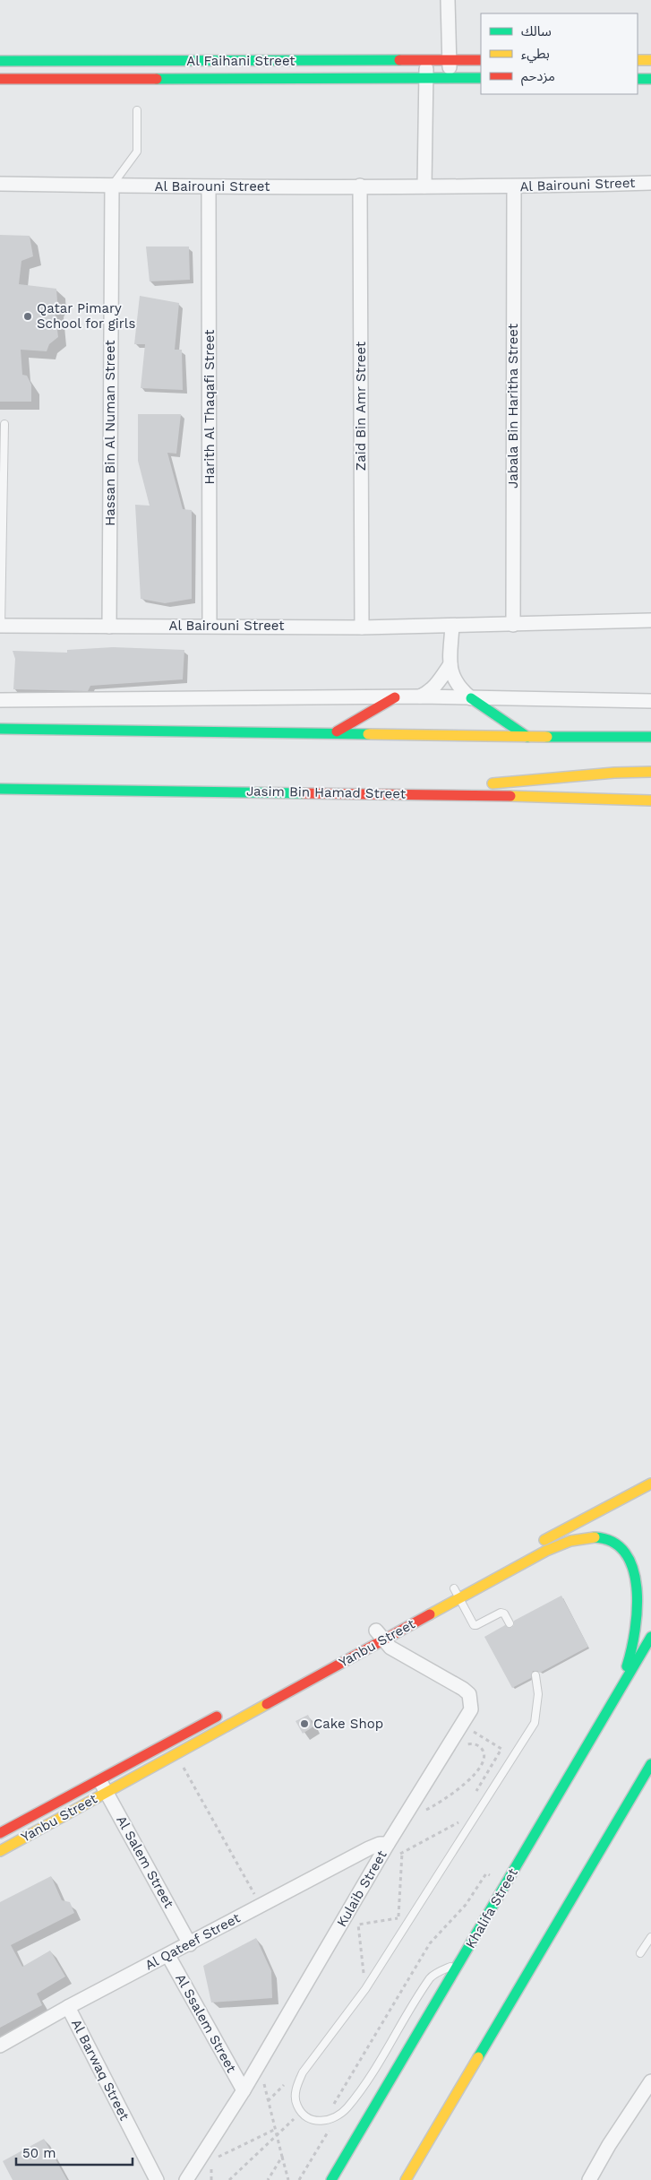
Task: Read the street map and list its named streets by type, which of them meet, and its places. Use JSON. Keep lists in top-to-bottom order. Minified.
{"streets":{"main road":["Al Faihani Street","Jasim Bin Hamad Street","Yanbu Street","Khalifa Street"],"street":["Al Bairouni Street","Zaid Bin Amr Street","Jabala Bin Haritha Street","Harith Al Thaqafi Street","Hassan Bin Al Numan Street","Al Salem Street","Kulaib Street","Al Qateef Street","Al Ssalem Street","Al Barwaq Street"]},"crossings":[["Al Bairouni Street","Zaid Bin Amr Street"],["Al Bairouni Street","Jabala Bin Haritha Street"],["Al Bairouni Street","Harith Al Thaqafi Street"],["Al Bairouni Street","Hassan Bin Al Numan Street"],["Yanbu Street","Al Salem Street"],["Yanbu Street","Kulaib Street"],["Al Salem Street","Al Qateef Street"],["Kulaib Street","Al Qateef Street"],["Kulaib Street","Al Ssalem Street"],["Al Qateef Street","Al Ssalem Street"],["Al Qateef Street","Al Barwaq Street"]],"places":["Qatar Pimary School for girls","Cake Shop"],"legend":["سالك","بطيء","مزدحم"],"scale_bar":"50 m"}
